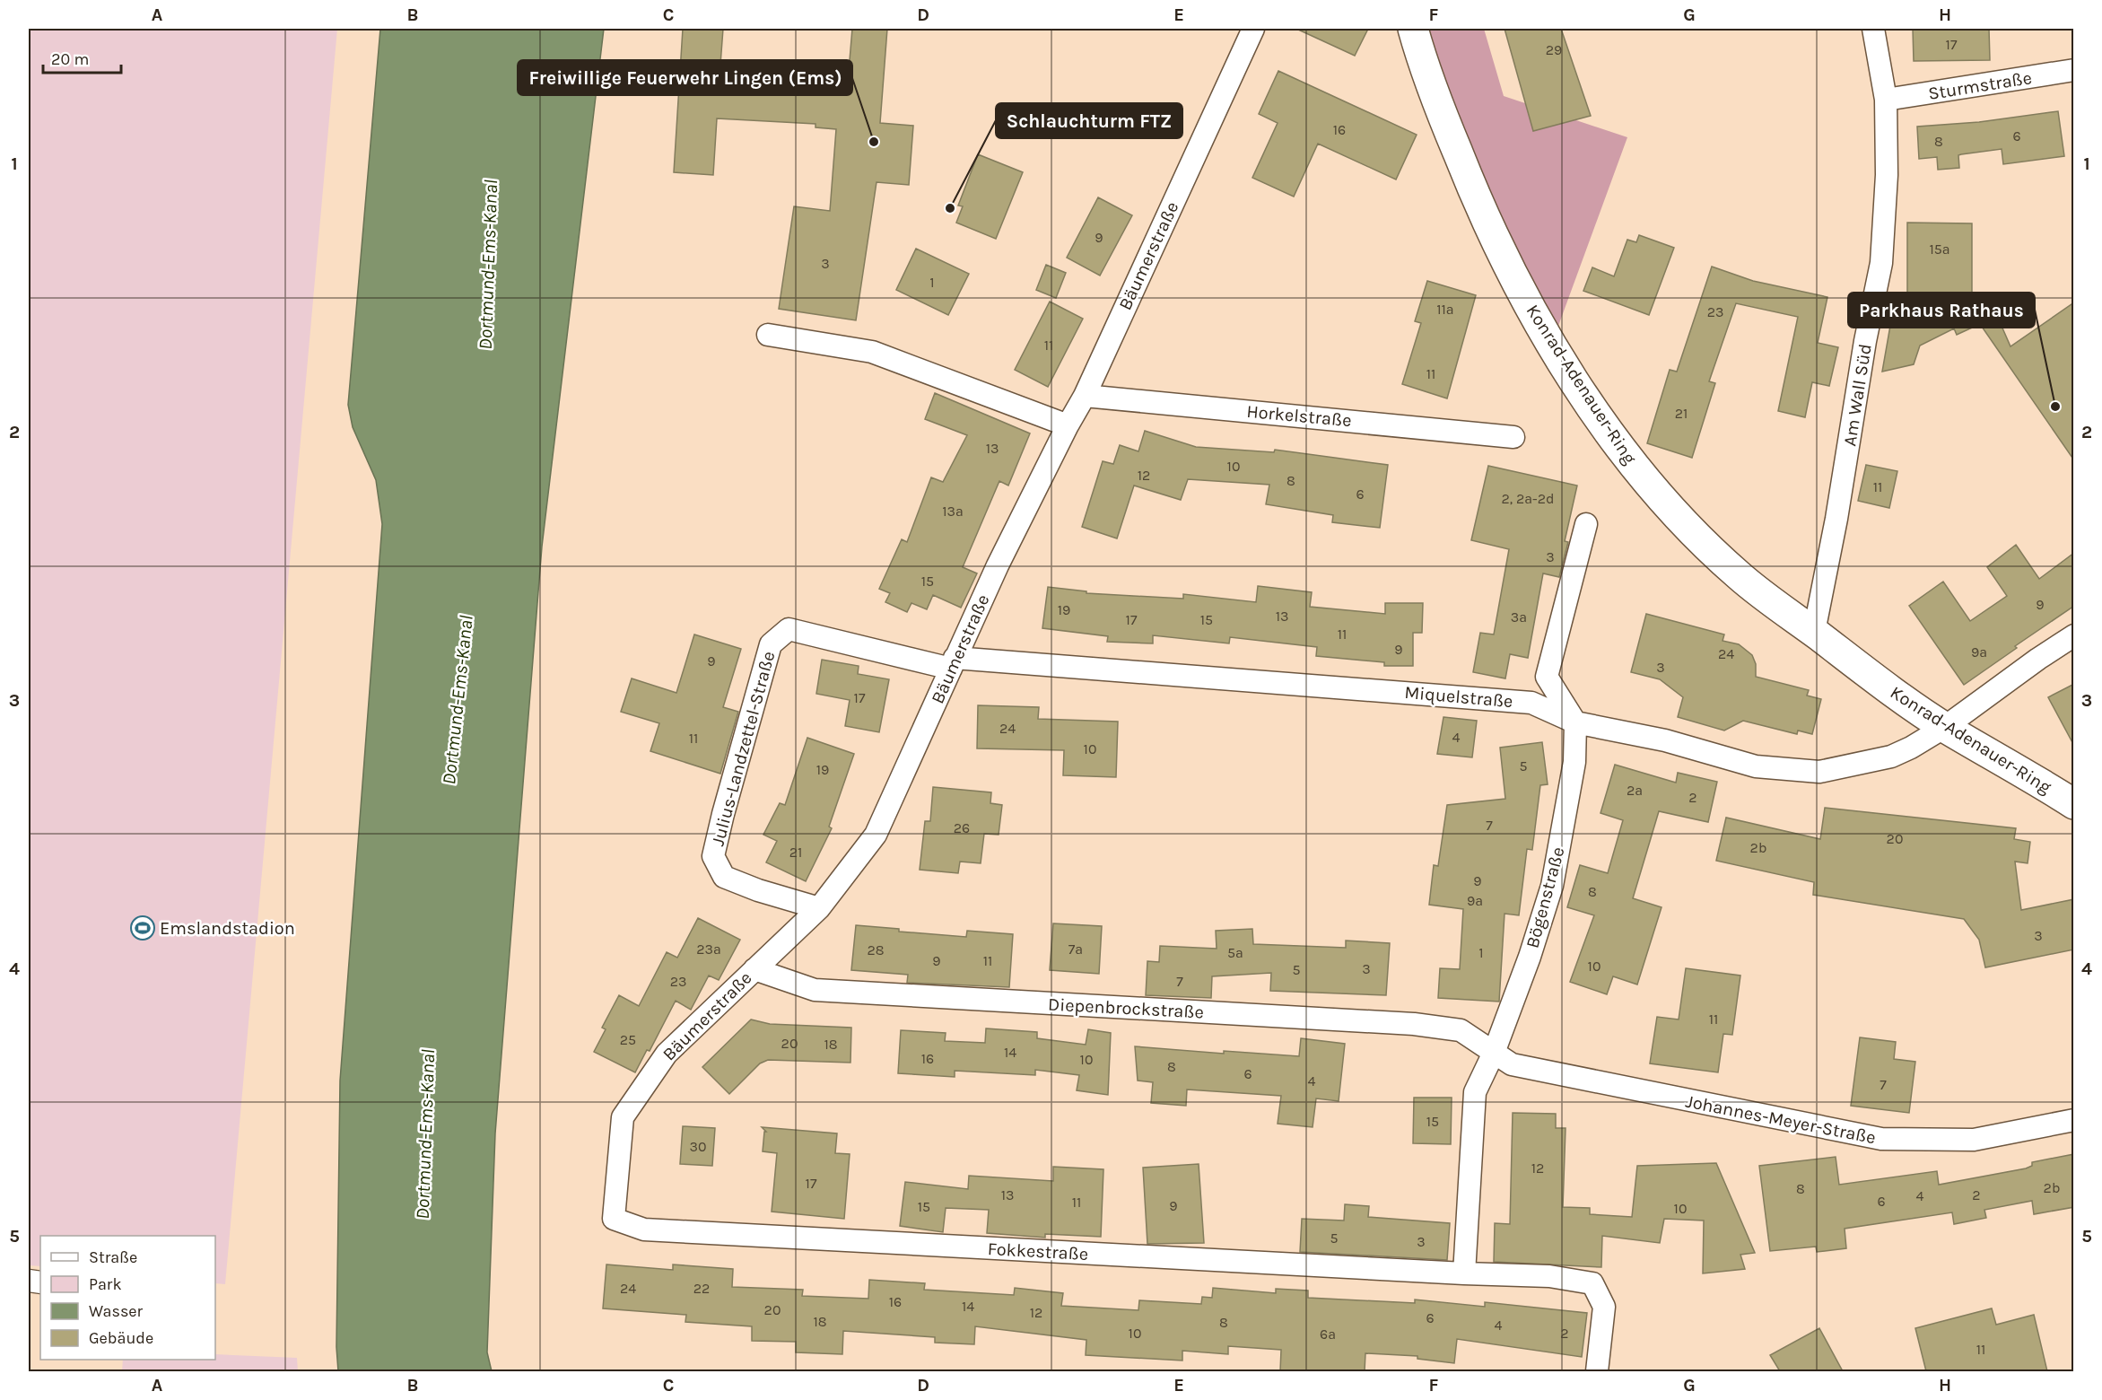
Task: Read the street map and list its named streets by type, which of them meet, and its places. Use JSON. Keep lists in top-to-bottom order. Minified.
{"streets":{"main road":["Konrad-Adenauer-Ring"],"street":["Sturmstraße","Bäumerstraße","Am Wall Süd","Horkelstraße","Miquelstraße","Julius-Landzettel-Straße","Bögenstraße","Diepenbrockstraße","Johannes-Meyer-Straße","Fokkestraße"]},"crossings":[["Sturmstraße","Am Wall Süd"],["Bäumerstraße","Horkelstraße"],["Bäumerstraße","Miquelstraße"],["Bäumerstraße","Julius-Landzettel-Straße"],["Bäumerstraße","Diepenbrockstraße"],["Bäumerstraße","Fokkestraße"],["Konrad-Adenauer-Ring","Am Wall Süd"],["Konrad-Adenauer-Ring","Miquelstraße"],["Miquelstraße","Julius-Landzettel-Straße"],["Miquelstraße","Bögenstraße"],["Bögenstraße","Diepenbrockstraße"],["Bögenstraße","Johannes-Meyer-Straße"],["Bögenstraße","Fokkestraße"],["Diepenbrockstraße","Johannes-Meyer-Straße"]],"water":["Dortmund-Ems-Kanal"],"places":{"other":["Freiwillige Feuerwehr Lingen (Ems)","Schlauchturm FTZ","Parkhaus Rathaus"],"sports":["Emslandstadion"]},"house_numbers":["17","29","16","6","8","9","15a","3","1","11a","23","11","11","21","13","10","12","8","11","6","2, 2a-2d","13a","3","15","9","19","13","3a","17","15","11","9","9a","24","9","3","17","24","4","11","10","5","19","2a","2","7","26","20","2b","21","9","8","9a","3","23a","7a","28","5a","1","9","11","10","3","5","23","7","11","25","20","18","14","16","10","8","6","4","7","15","30","12","17","2b","8","13","2","4","6","11","9","15","10","5","3","24","22","16","14","20","12","6","18","8","4","10","2","6a","11"],"legend":["Straße","Park","Wasser","Gebäude"],"scale_bar":"20 m","grid":{"columns":["A","B","C","D","E","F","G","H"],"rows":["1","2","3","4","5"]}}
